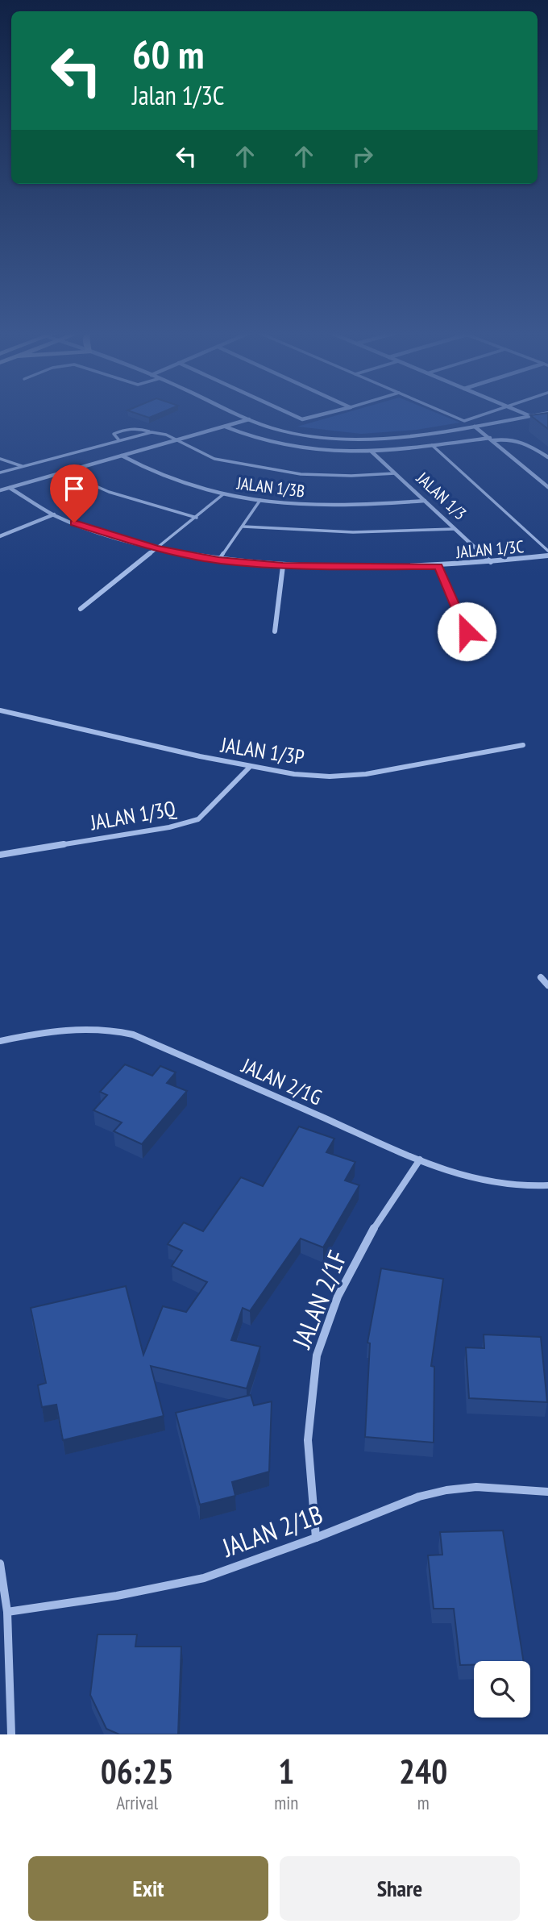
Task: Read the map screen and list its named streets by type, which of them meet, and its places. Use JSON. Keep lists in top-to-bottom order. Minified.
{"streets":{"street":["JALAN 1/3B","JALAN 1/3","JALAN 1/3C","JALAN 1/3P","JALAN 1/3Q","JALAN 2/1G","JALAN 2/1F","JALAN 2/1B"]},"crossings":[["JALAN 1/3B","JALAN 1/3"],["JALAN 1/3","JALAN 1/3C"],["JALAN 1/3P","JALAN 1/3Q"],["JALAN 2/1G","JALAN 2/1F"],["JALAN 2/1F","JALAN 2/1B"]],"page":{"turn":["60 m","Jalan 1/3C"],"eta":["06:25","Arrival","1","min","240","m"],"buttons":["Exit","Share"]}}
